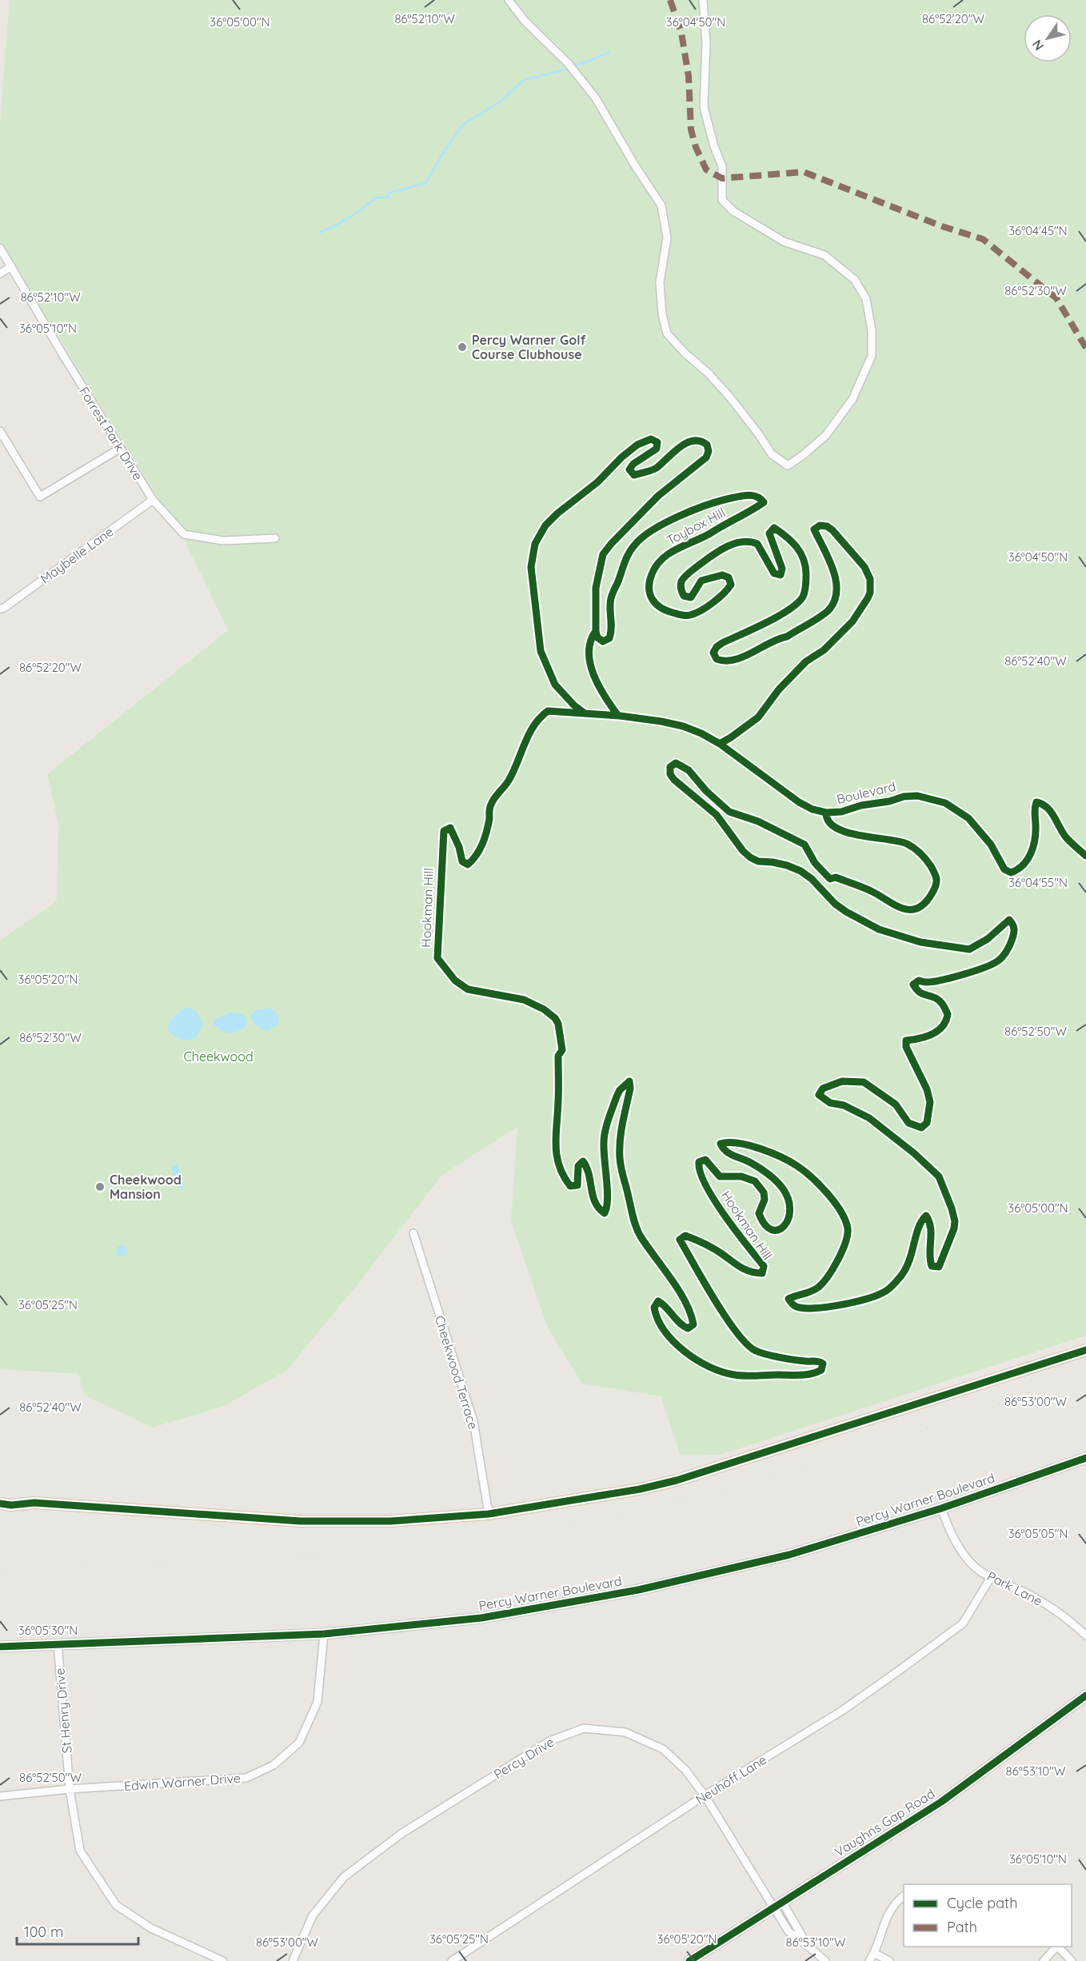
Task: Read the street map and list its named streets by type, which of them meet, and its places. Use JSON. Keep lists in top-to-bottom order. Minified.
{"streets":{"street":["Forrest Park Drive","Maybelle Lane","Cheekwood Terrace","Percy Warner Boulevard","Park Lane","St Henry Drive","Percy Drive","Neuhoff Lane","Edwin Warner Drive","Vaughns Gap Road"],"cycle path":["Toybox Hill","Boulevard"]},"crossings":[["Forrest Park Drive","Maybelle Lane"],["Percy Warner Boulevard","Park Lane"],["Percy Warner Boulevard","St Henry Drive"],["Percy Warner Boulevard","Edwin Warner Drive"],["Park Lane","Neuhoff Lane"],["St Henry Drive","Edwin Warner Drive"],["Percy Drive","Neuhoff Lane"],["Percy Drive","Vaughns Gap Road"]],"parks":["Cheekwood"],"places":["Percy Warner Golf Course Clubhouse","Cheekwood Mansion"],"legend":["Cycle path","Path"],"scale_bar":"100 m","north":"bottom left","coordinates":["86°52'20\"W","86°52'10\"W","36°05'00\"N","36°04'50\"N","36°04'45\"N","86°52'30\"W","36°05'10\"N","86°52'40\"W","36°04'55\"N","36°05'20\"N","86°52'50\"W","36°05'25\"N","86°53'00\"W","36°05'05\"N","36°05'30\"N","86°53'10\"W"]}
